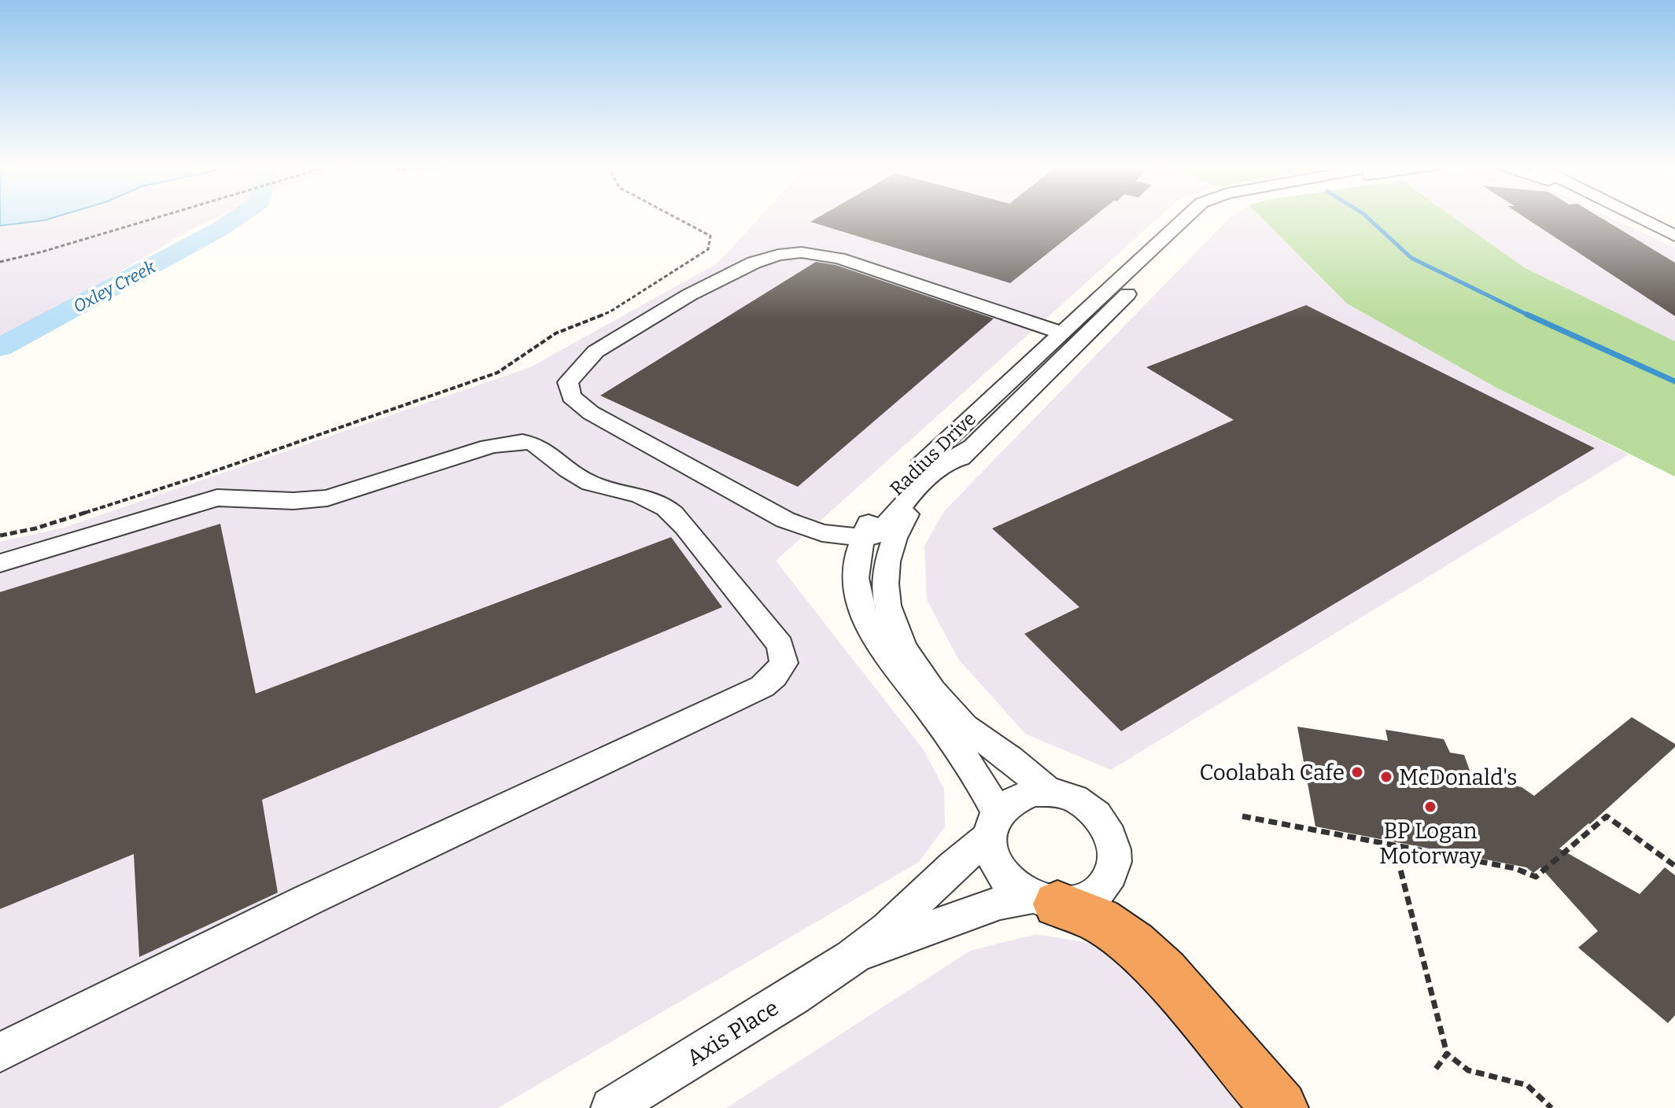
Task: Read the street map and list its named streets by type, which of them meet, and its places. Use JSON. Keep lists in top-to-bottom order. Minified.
{"streets":{"street":["Radius Drive","Axis Place"]},"crossings":[["Radius Drive","Axis Place"]],"water":["Oxley Creek"],"places":["Coolabah Cafe","McDonald's","BP Logan Motorway"]}
